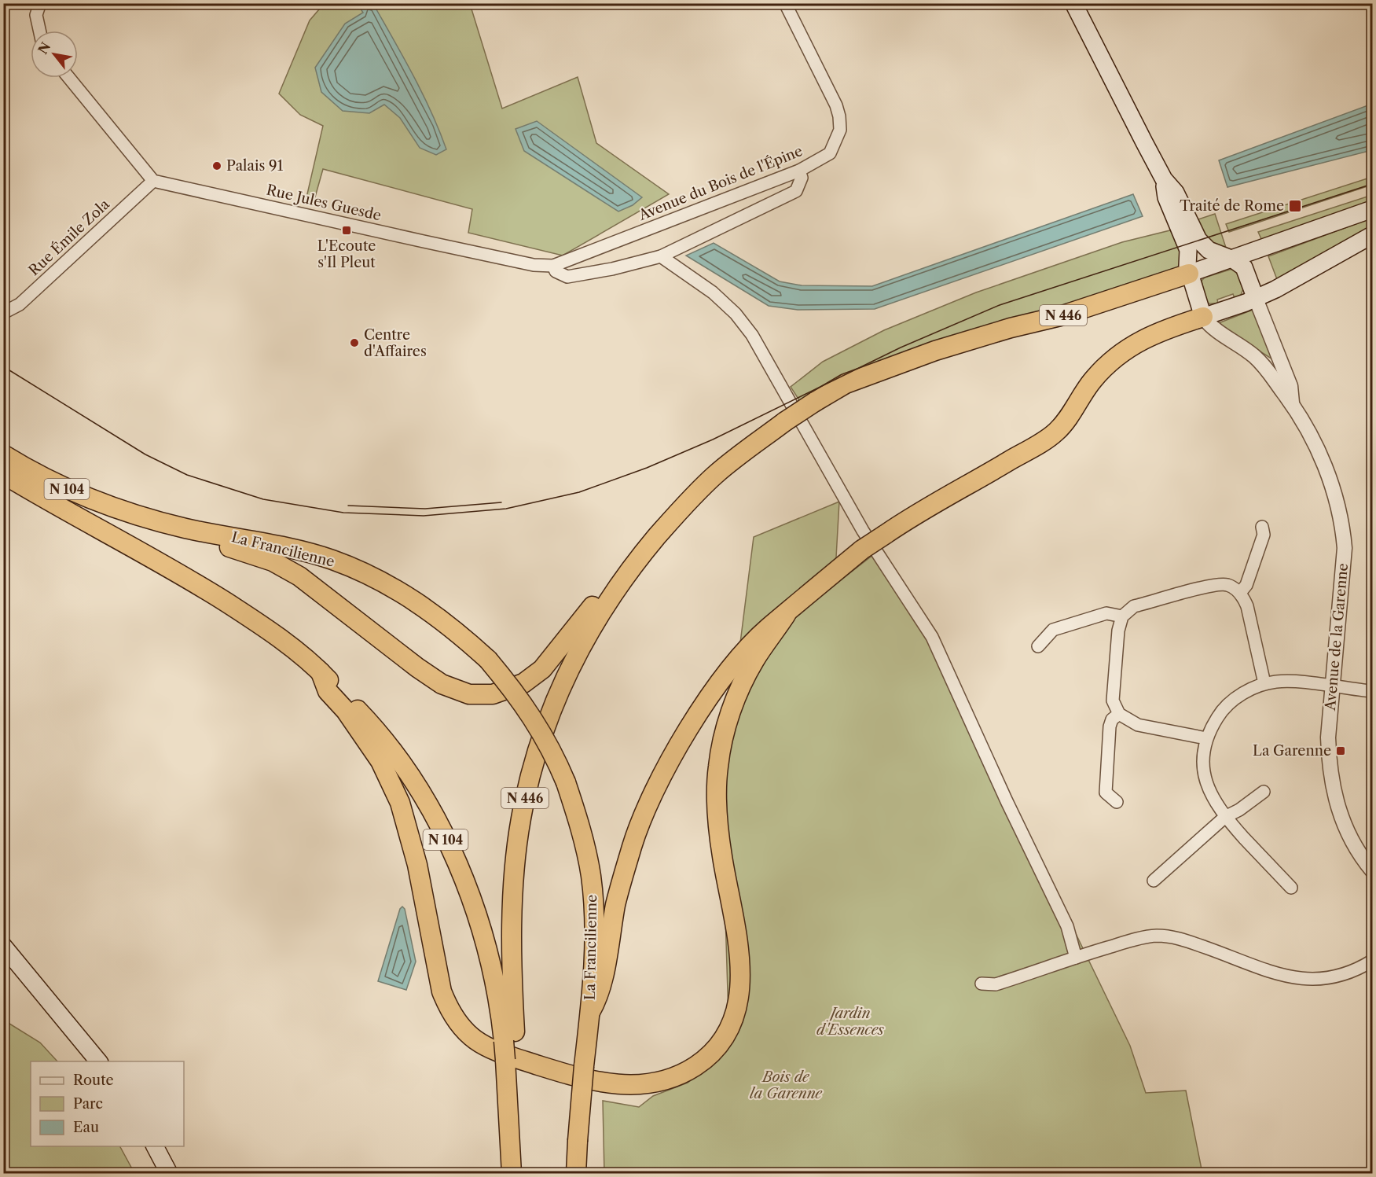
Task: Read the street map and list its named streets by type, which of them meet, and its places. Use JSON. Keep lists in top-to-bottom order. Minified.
{"streets":{"highway":["N 446","N 104","La Francilienne"],"street":["Avenue du Bois de l'Épine","Rue Jules Guesde","Rue Émile Zola","Avenue de la Garenne"]},"crossings":[["Avenue du Bois de l'Épine","Rue Jules Guesde"],["Rue Jules Guesde","Rue Émile Zola"],["N 446","N 104"]],"parks":["Jardin d'Essences","Bois de la Garenne"],"places":{"other":["Palais 91","Centre d'Affaires"],"transit":["Traité de Rome","L'Ecoute s'Il Pleut","La Garenne"]},"legend":["Route","Parc","Eau"],"north":"top left"}
